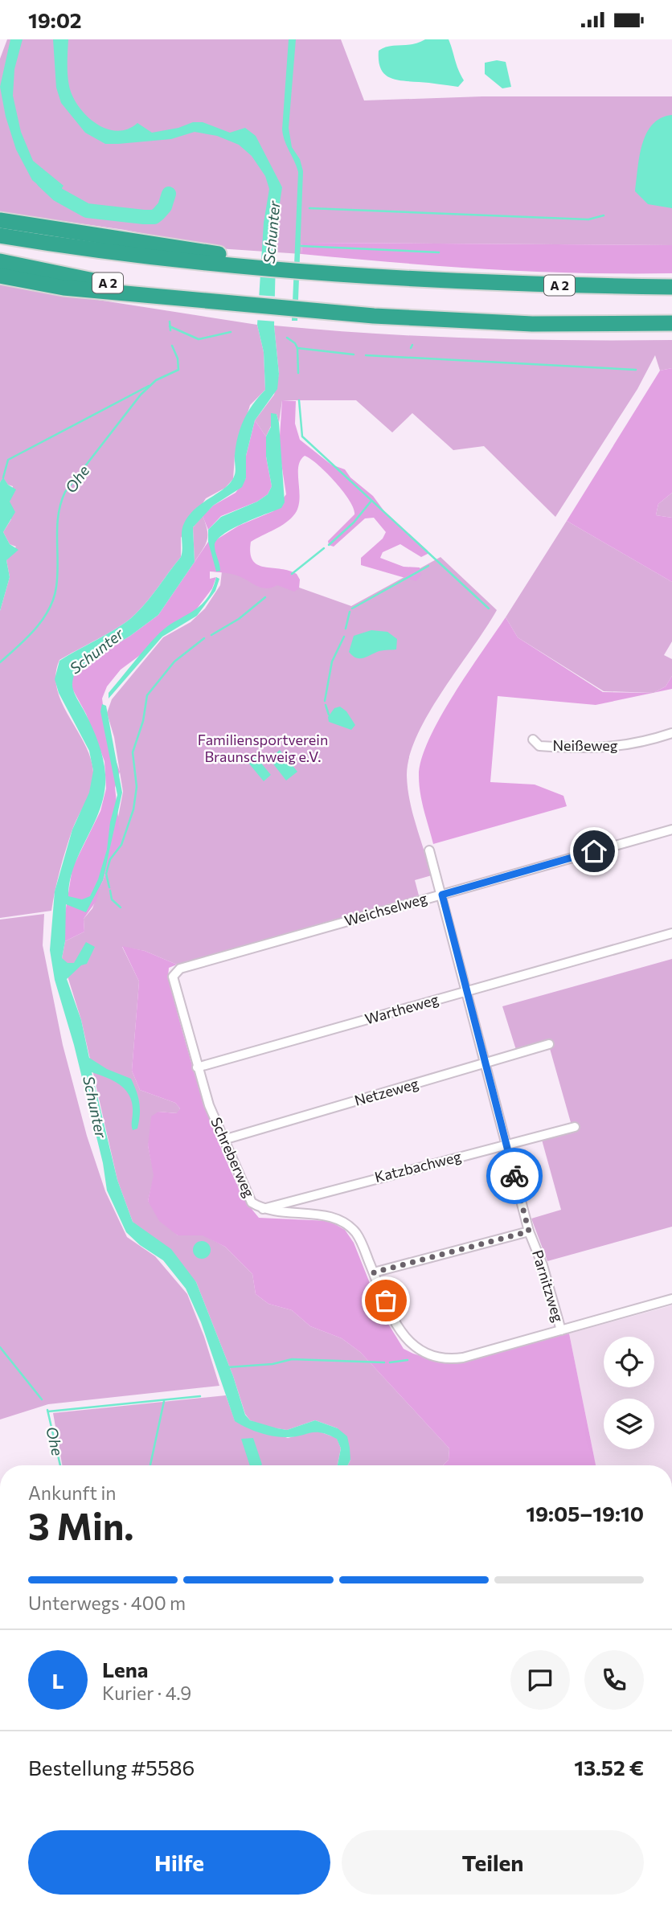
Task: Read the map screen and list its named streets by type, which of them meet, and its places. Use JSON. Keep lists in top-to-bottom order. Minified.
{"streets":{"highway":["A 2"],"street":["Neißeweg","Weichselweg","Wartheweg","Netzeweg","Schreberweg","Katzbachweg","Parnitzweg"]},"crossings":[["Weichselweg","Schreberweg"],["Weichselweg","Parnitzweg"],["Wartheweg","Schreberweg"],["Wartheweg","Parnitzweg"],["Netzeweg","Schreberweg"],["Netzeweg","Parnitzweg"],["Schreberweg","Katzbachweg"],["Schreberweg","Parnitzweg"],["Katzbachweg","Parnitzweg"]],"water":["Schunter","Ohe"],"parks":["Familiensportverein Braunschweig e.V."],"page":{"status":"19:02","heading":["3 Min.","Ankunft in","19:05–19:10"],"panel":["Lena","Kurier · 4.9","Bestellung #5586","13.52 €"],"bar":"Unterwegs · 400 m","round":"L","buttons":["Hilfe","Teilen"]}}
